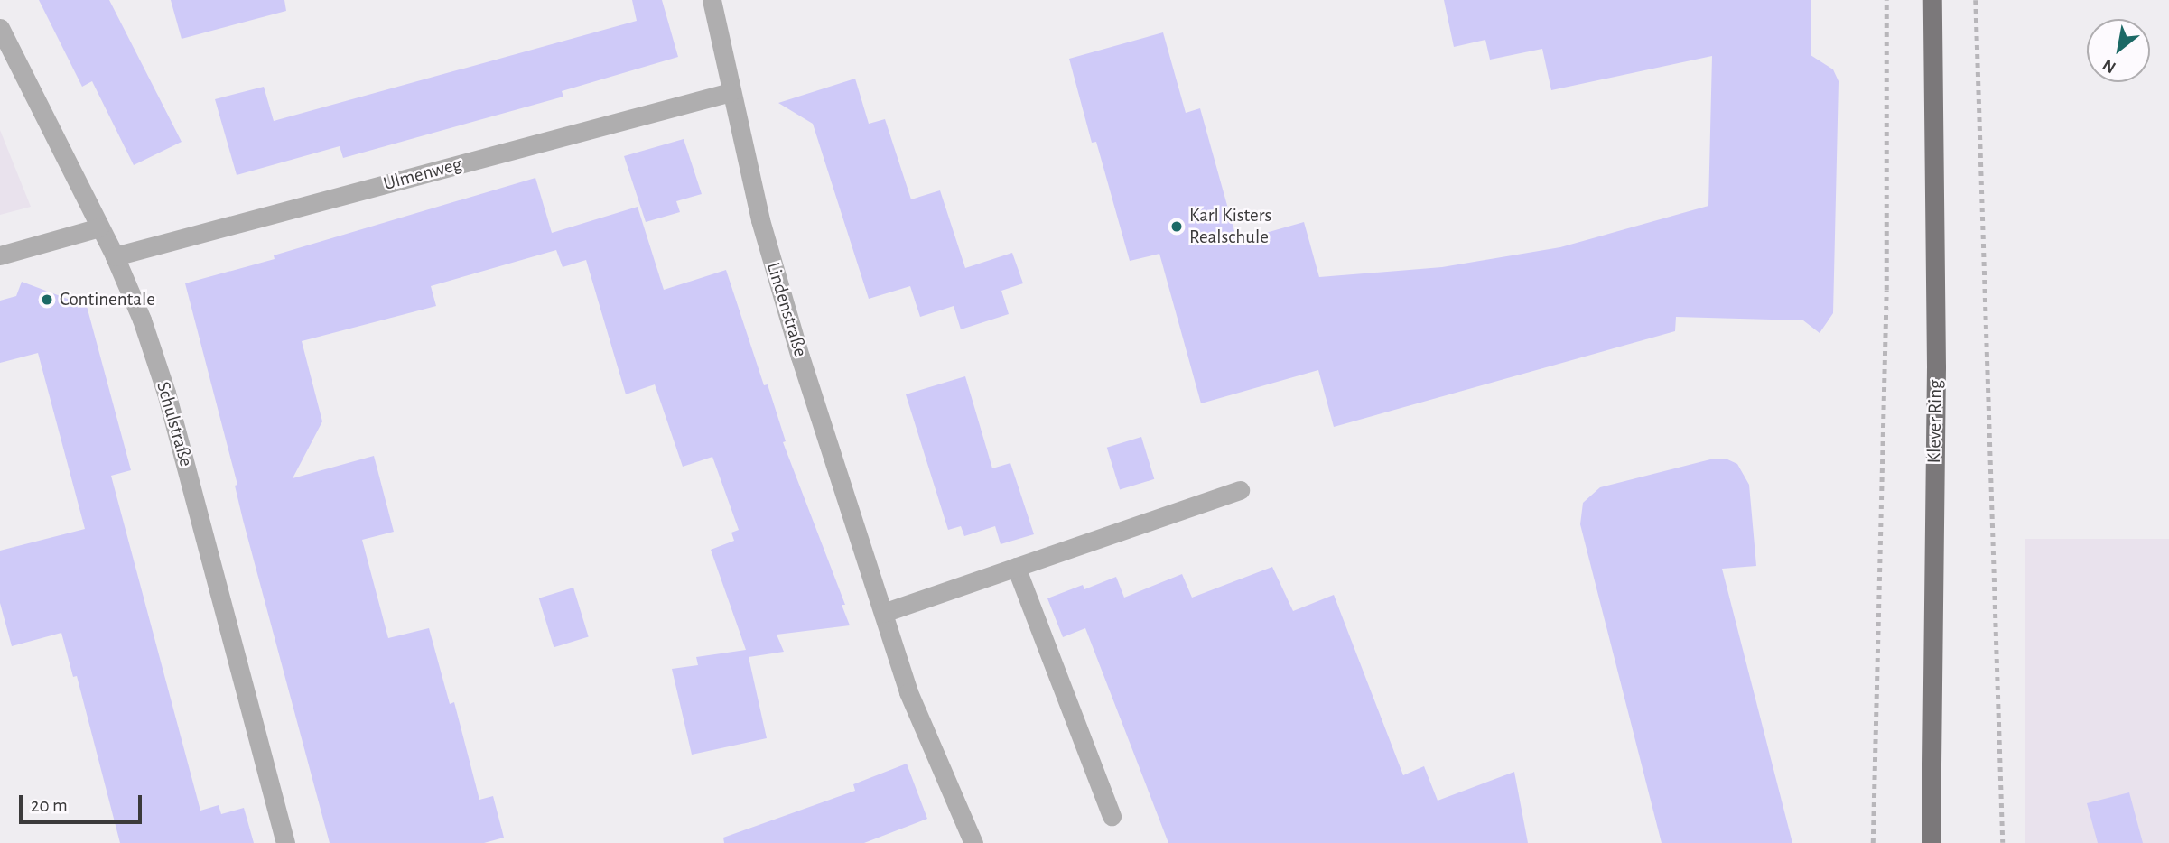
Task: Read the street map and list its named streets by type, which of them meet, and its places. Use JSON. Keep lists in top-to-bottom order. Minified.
{"streets":{"main road":["Klever Ring"],"street":["Ulmenweg","Lindenstraße","Schulstraße"]},"crossings":[["Ulmenweg","Lindenstraße"],["Ulmenweg","Schulstraße"]],"places":["Karl Kisters Realschule","Continentale"],"scale_bar":"20 m","north":"bottom left"}
